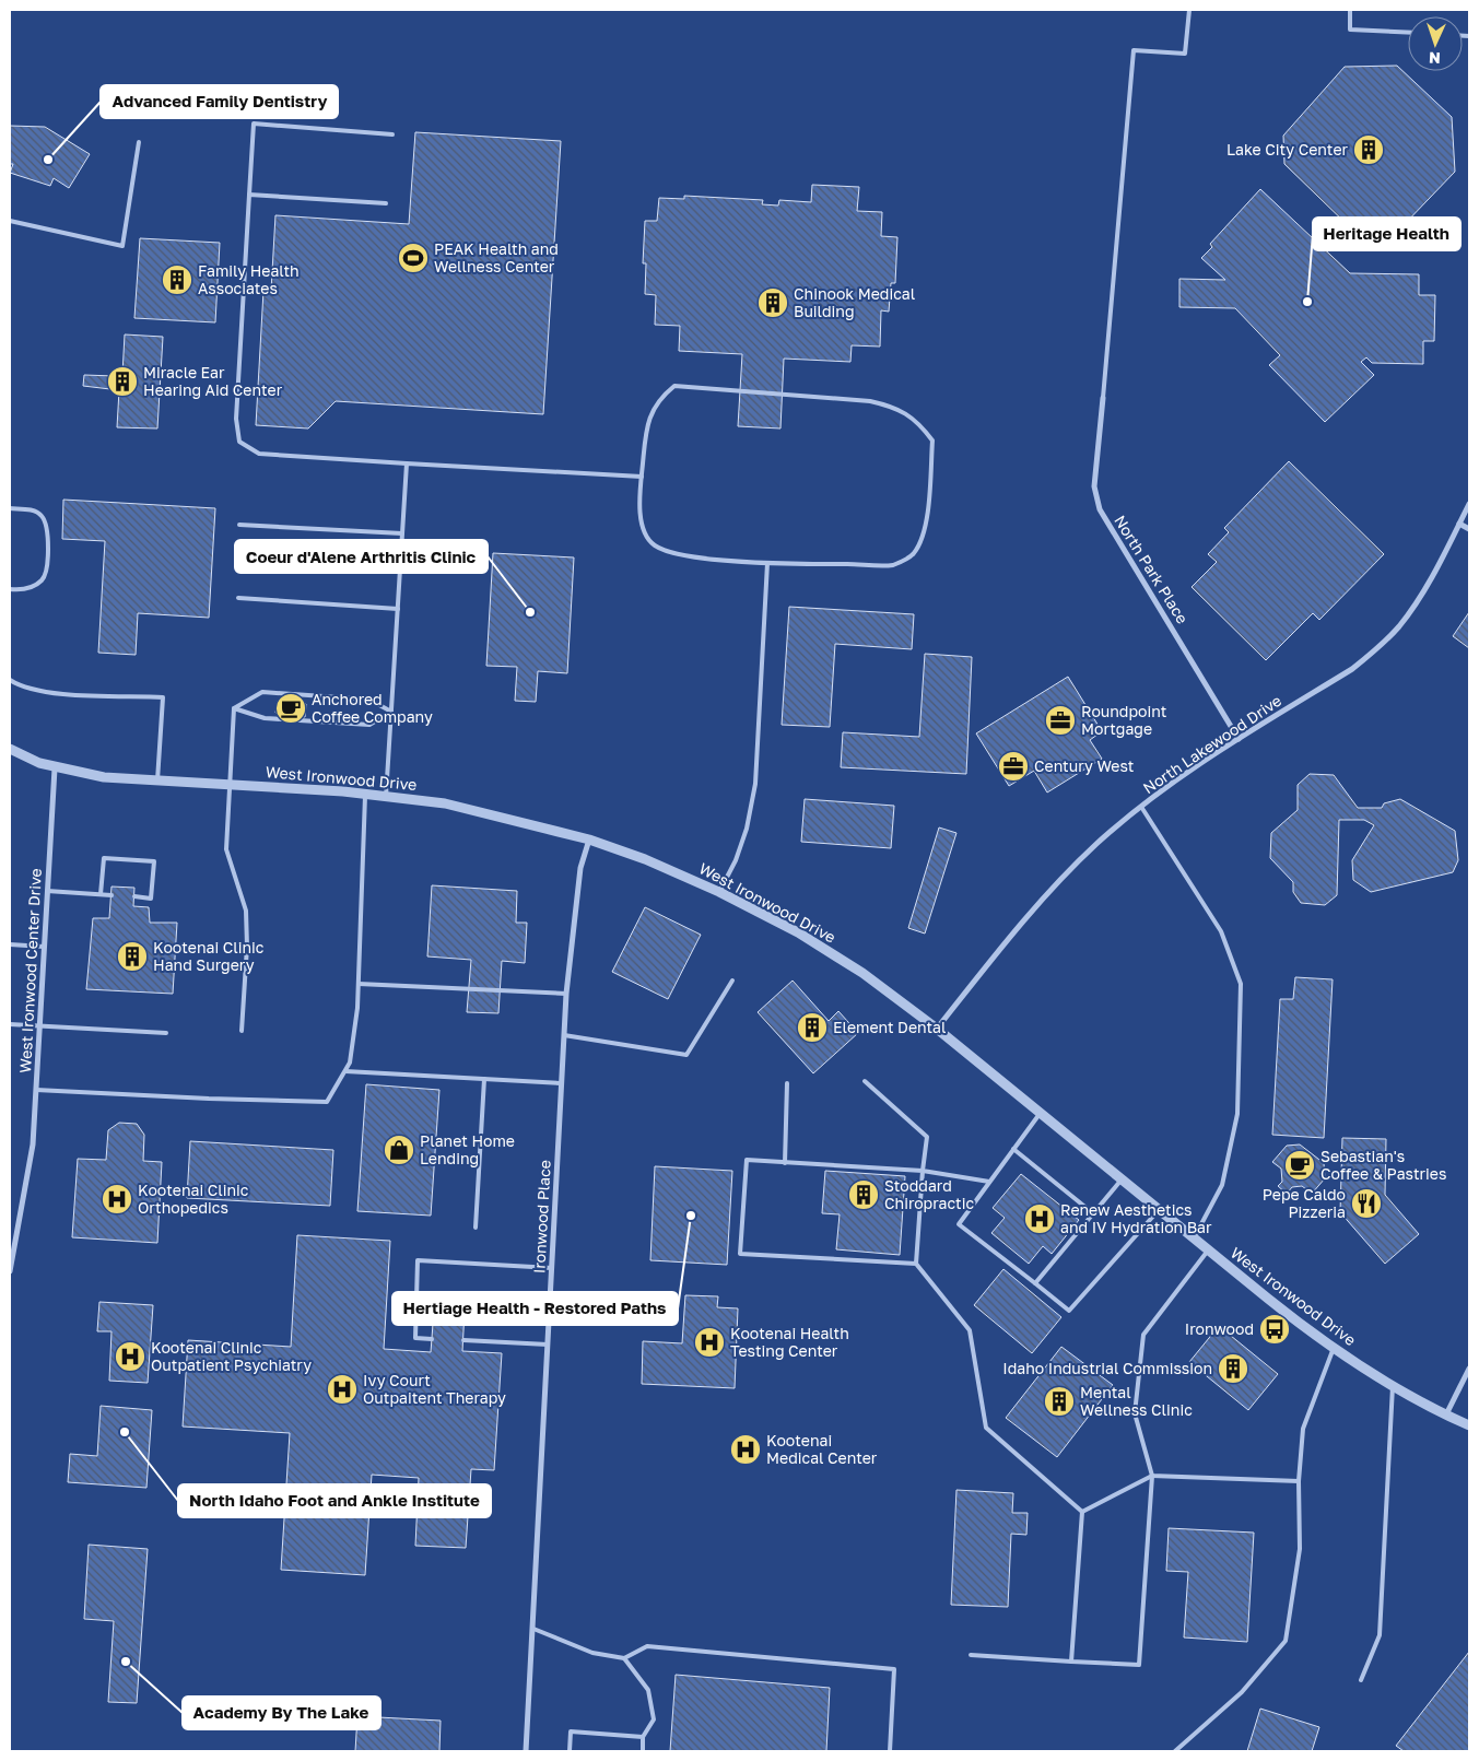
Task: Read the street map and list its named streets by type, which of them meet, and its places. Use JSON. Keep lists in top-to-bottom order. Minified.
{"streets":{"street":["North Park Place","North Lakewood Drive","West Ironwood Drive","West Ironwood Center Drive","Ironwood Place"]},"crossings":[["North Park Place","North Lakewood Drive"],["North Lakewood Drive","West Ironwood Drive"],["West Ironwood Drive","West Ironwood Center Drive"],["West Ironwood Drive","Ironwood Place"]],"places":{"building":["Lake City Center","Family Health Associates","Chinook Medical Building","Miracle Ear Hearing Aid Center","Kootenai Clinic Hand Surgery","Element Dental","Stoddard Chiropractic","Idaho Industrial Commission","Mental Wellness Clinic"],"other":["Advanced Family Dentistry","Heritage Health","Coeur d'Alene Arthritis Clinic","Hertiage Health - Restored Paths","North Idaho Foot and Ankle Institute","Academy By The Lake"],"sports":["PEAK Health and Wellness Center"],"cafe":["Anchored Coffee Company","Sebastian's Coffee & Pastries"],"office":["Roundpoint Mortgage","Century West"],"shop":["Planet Home Lending"],"hospital":["Kootenai Clinic Orthopedics","Renew Aesthetics and IV Hydration Bar","Kootenai Health Testing Center","Kootenai Clinic Outpatient Psychiatry","Ivy Court Outpaitent Therapy","Kootenai Medical Center"],"restaurant":["Pepe Caldo Pizzeria"],"bus stop":["Ironwood"]},"north":"bottom"}
